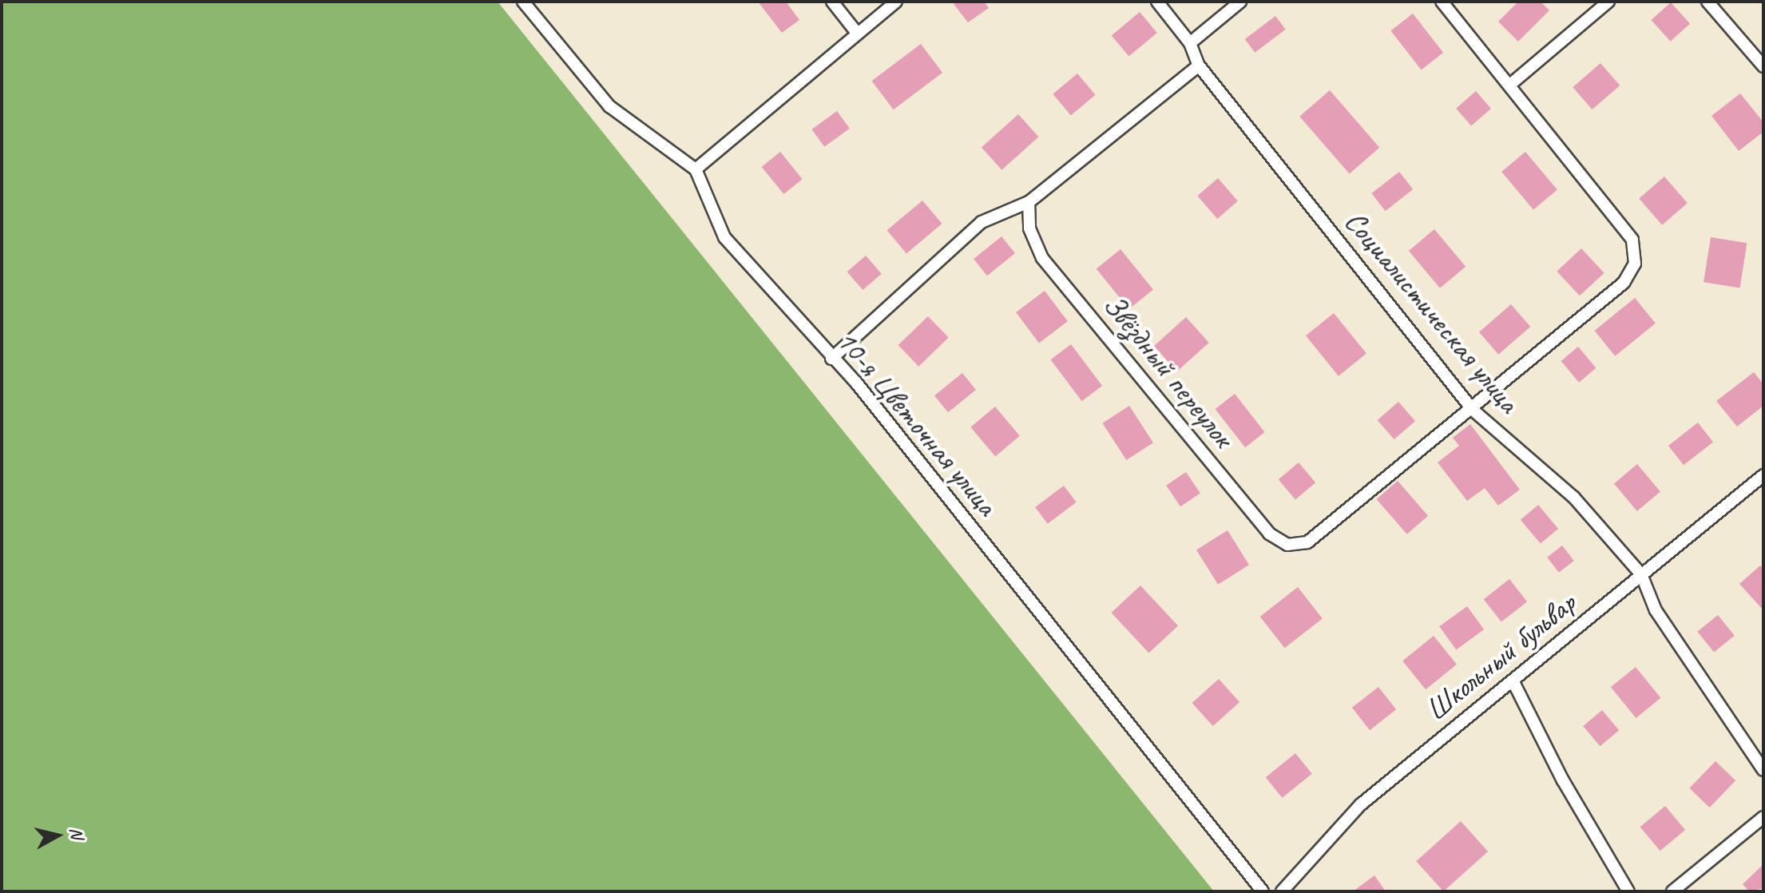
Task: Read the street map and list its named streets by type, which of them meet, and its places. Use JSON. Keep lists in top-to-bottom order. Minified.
{"streets":{"lane":["Социалистическая улица","Звёздный переулок","10-я Цветочная улица","Школьный бульвар"]},"crossings":[["Социалистическая улица","Звёздный переулок"],["Социалистическая улица","Школьный бульвар"]],"north":"right"}
